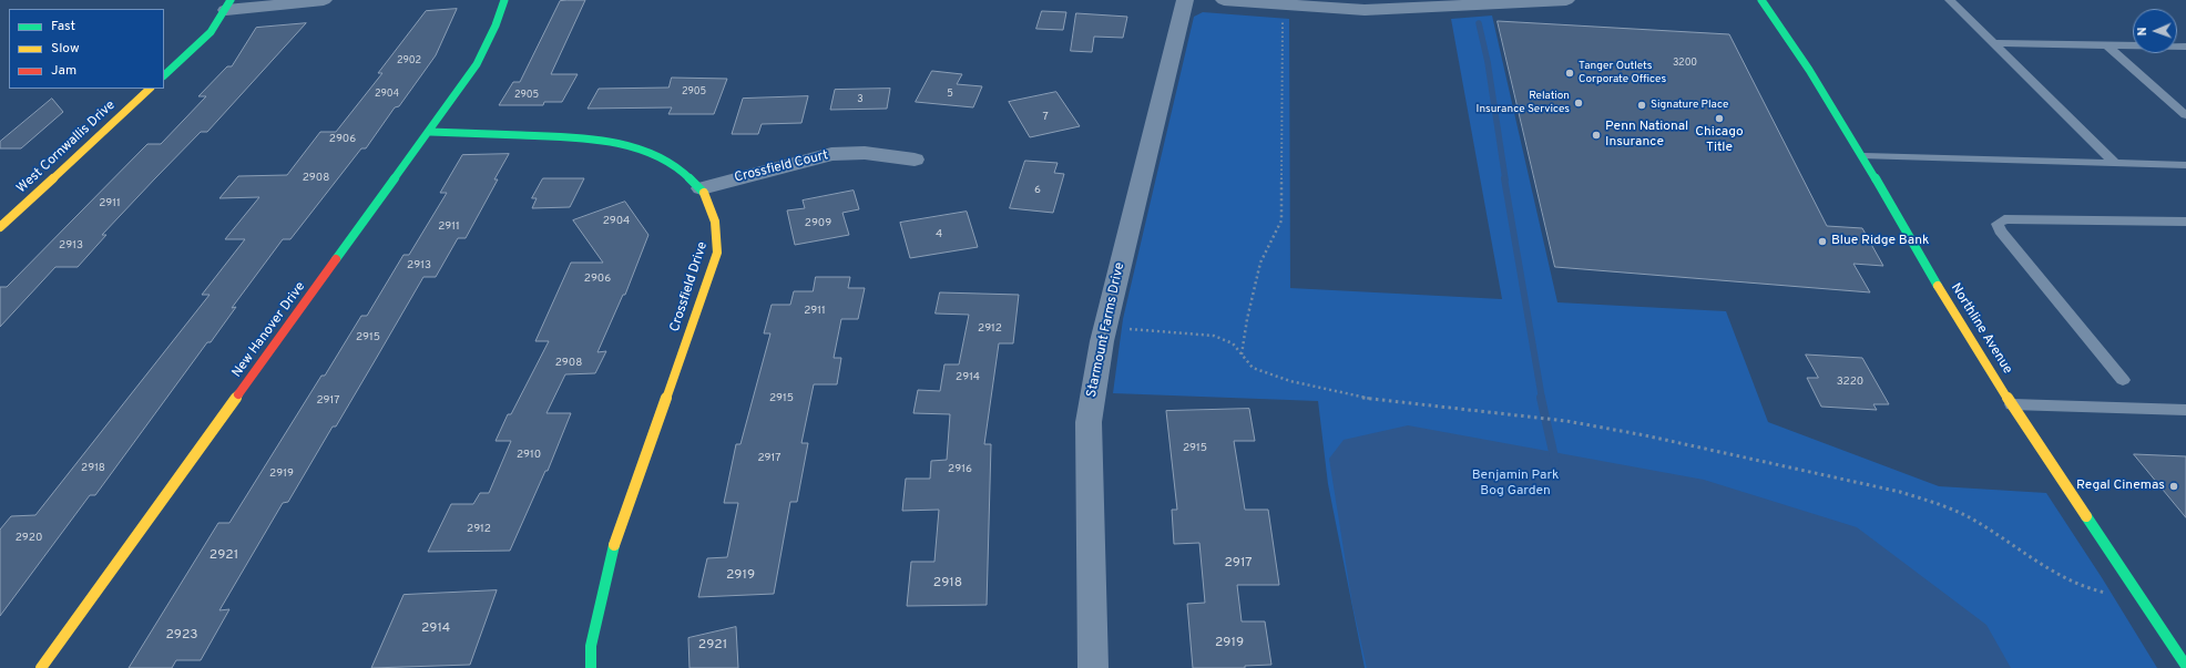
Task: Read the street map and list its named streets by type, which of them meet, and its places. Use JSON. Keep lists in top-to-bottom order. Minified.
{"streets":{"street":["West Cornwallis Drive","Crossfield Court","Crossfield Drive","Northline Avenue","New Hanover Drive","Starmount Farms Drive"]},"crossings":[["Crossfield Court","Crossfield Drive"],["Crossfield Drive","New Hanover Drive"]],"parks":["Benjamin Park Bog Garden"],"places":["Tanger Outlets Corporate Offices","Relation Insurance Services","Signature Place","Chicago Title","Penn National Insurance","Blue Ridge Bank","Regal Cinemas"],"house_numbers":["2902","3200","2905","2904","5","2905","3","7","2906","2908","6","2911","2904","2909","2911","4","2913","2913","2906","2911","2912","2915","2908","2914","3220","2915","2917","2915","2910","2917","2918","2916","2919","2912","2920","2921","2917","2919","2918","2914","2923","2919","2921"],"legend":["Fast","Slow","Jam"],"north":"left"}
